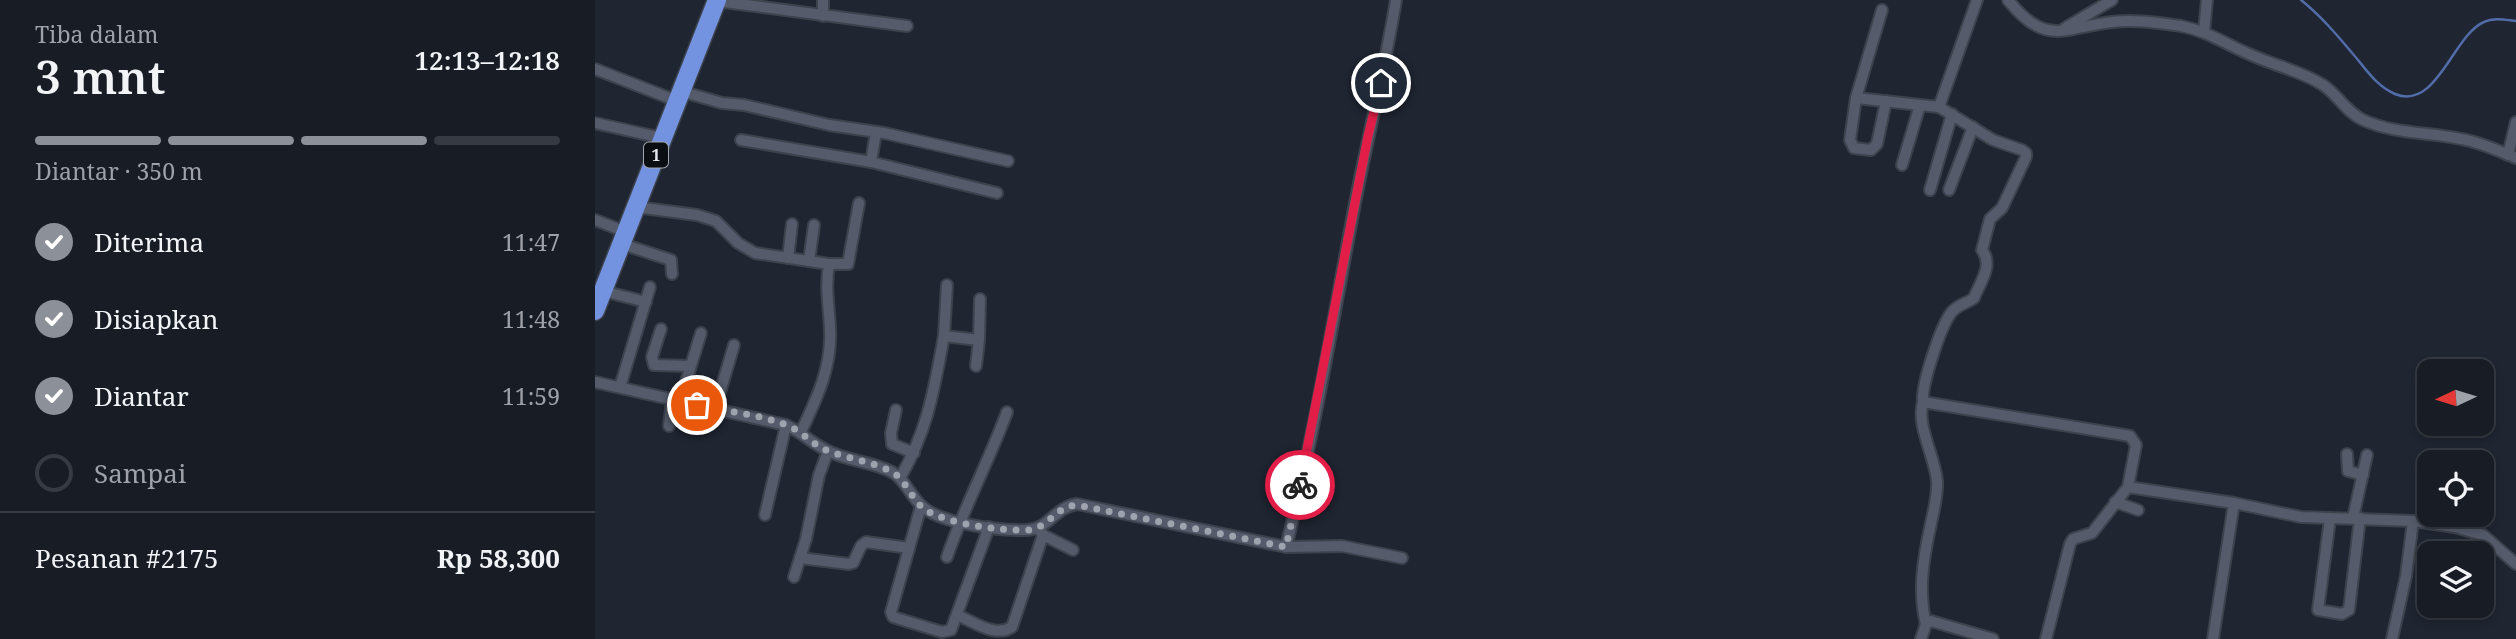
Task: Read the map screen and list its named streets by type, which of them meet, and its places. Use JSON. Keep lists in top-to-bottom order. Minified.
{"streets":{"highway":["1"]},"north":"left","page":{"heading":["3 mnt","Tiba dalam","12:13–12:18"],"panel":["Pesanan #2175","Rp 58,300"],"bar":"Diantar · 350 m","list":[["Diterima","11:47"],["Disiapkan","11:48"],["Diantar","11:59"],"Sampai"]}}
